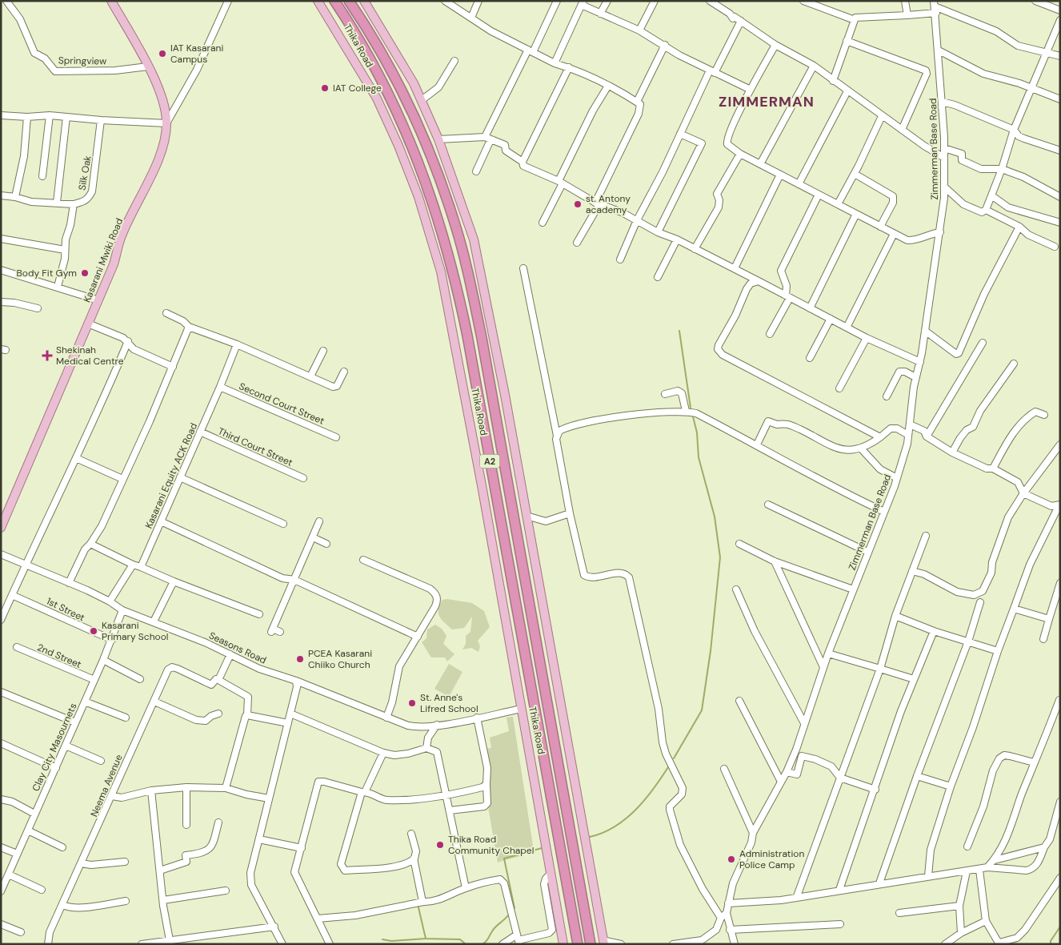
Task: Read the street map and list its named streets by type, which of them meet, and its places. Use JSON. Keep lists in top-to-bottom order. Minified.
{"streets":{"highway":["Thika Road","A2"],"main road":["Kasarani Mwiki Road"],"street":["Springview","Zimmerman Base Road","Silk Oak","Second Court Street","Third Court Street","Kasarani Equity ACK Road","1st Street","Seasons Road","2nd Street","Clay City Masournets","Neema Avenue"]},"crossings":[["Thika Road","Seasons Road"],["Springview","Kasarani Mwiki Road"],["Second Court Street","Kasarani Equity ACK Road"],["Third Court Street","Kasarani Equity ACK Road"],["1st Street","Clay City Masournets"],["Seasons Road","Clay City Masournets"],["2nd Street","Clay City Masournets"]],"districts":["ZIMMERMAN"],"places":{"other":["IAT Kasarani Campus","IAT College","st. Antony academy","Body Fit Gym","Kasarani Primary School","PCEA Kasarani Chiiko Church","St. Anne's Lifred School","Thika Road Community Chapel","Administration Police Camp"],"health":["Shekinah Medical Centre"]}}
